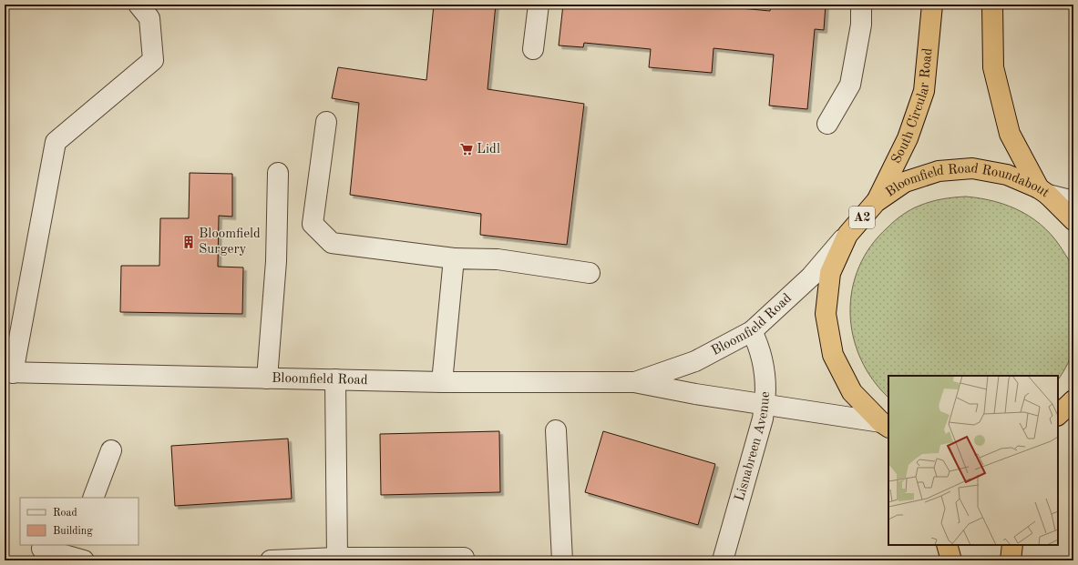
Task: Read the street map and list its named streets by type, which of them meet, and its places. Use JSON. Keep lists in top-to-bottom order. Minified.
{"streets":{"highway":["South Circular Road","Bloomfield Road Roundabout","A2"],"street":["Bloomfield Road","Lisnabreen Avenue"]},"crossings":[["South Circular Road","Bloomfield Road Roundabout"],["Bloomfield Road Roundabout","A2"],["Bloomfield Road Roundabout","Bloomfield Road"],["Bloomfield Road","Lisnabreen Avenue"]],"places":{"supermarket":["Lidl"],"building":["Bloomfield Surgery"]},"legend":["Road","Building"]}
